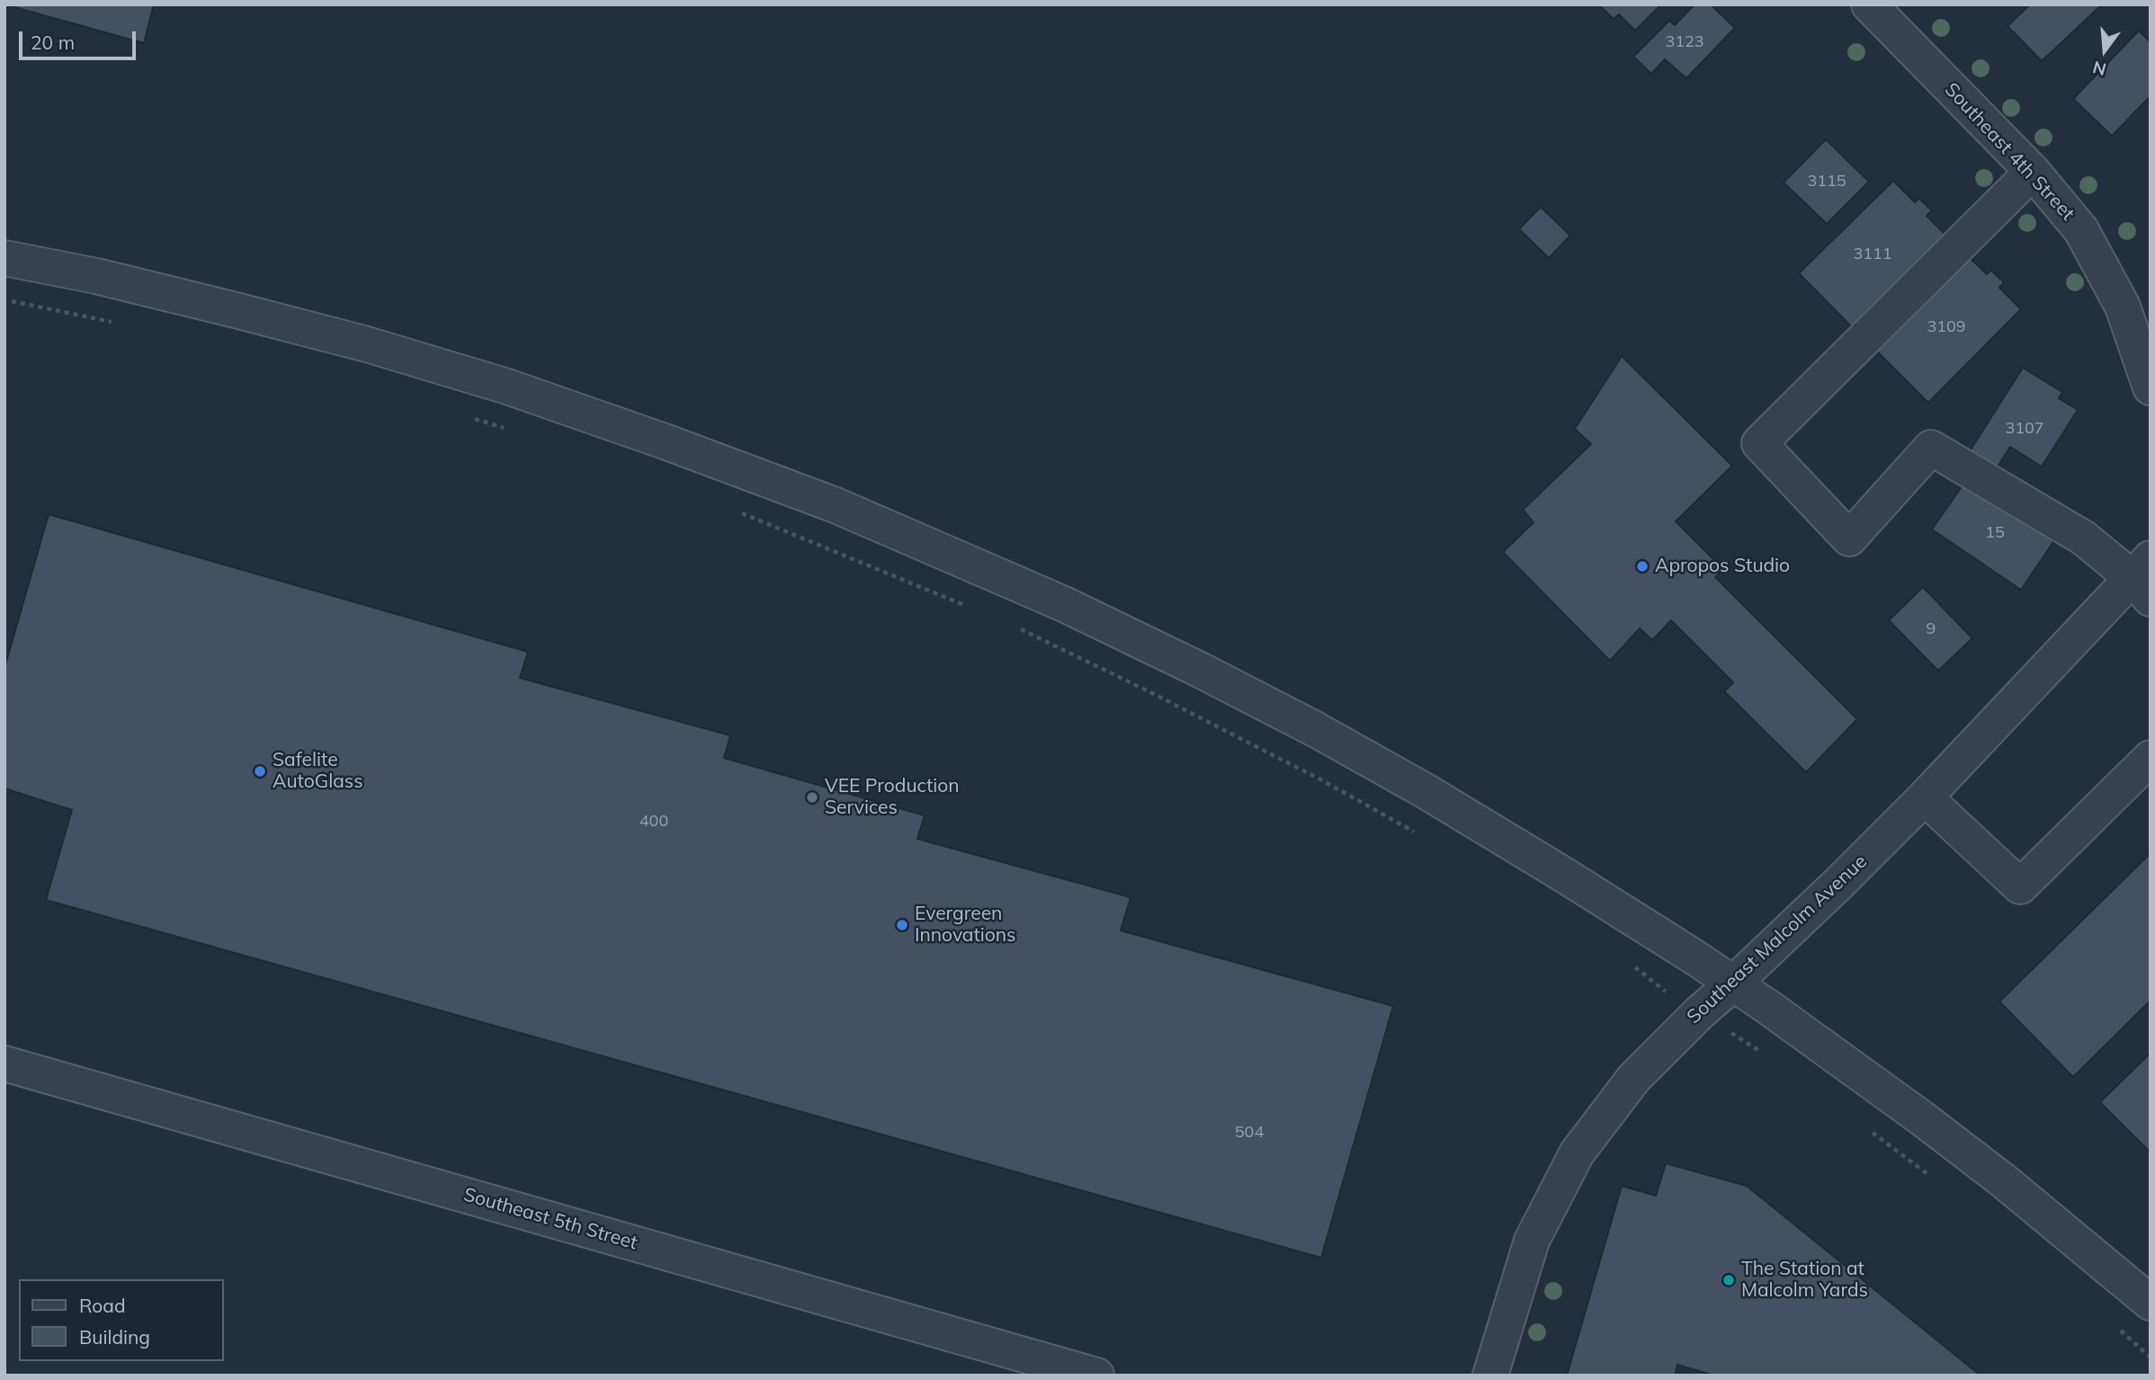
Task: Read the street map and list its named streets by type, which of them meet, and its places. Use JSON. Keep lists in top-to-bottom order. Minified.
{"streets":{"street":["Southeast 4th Street","Southeast Malcolm Avenue","Southeast 5th Street"]},"places":["Apropos Studio","Safelite AutoGlass","VEE Production Services","Evergreen Innovations","The Station at Malcolm Yards"],"house_numbers":["3123","3115","3111","3109","3107","15","9","400","504"],"legend":["Road","Building"],"scale_bar":"20 m","north":"bottom"}
